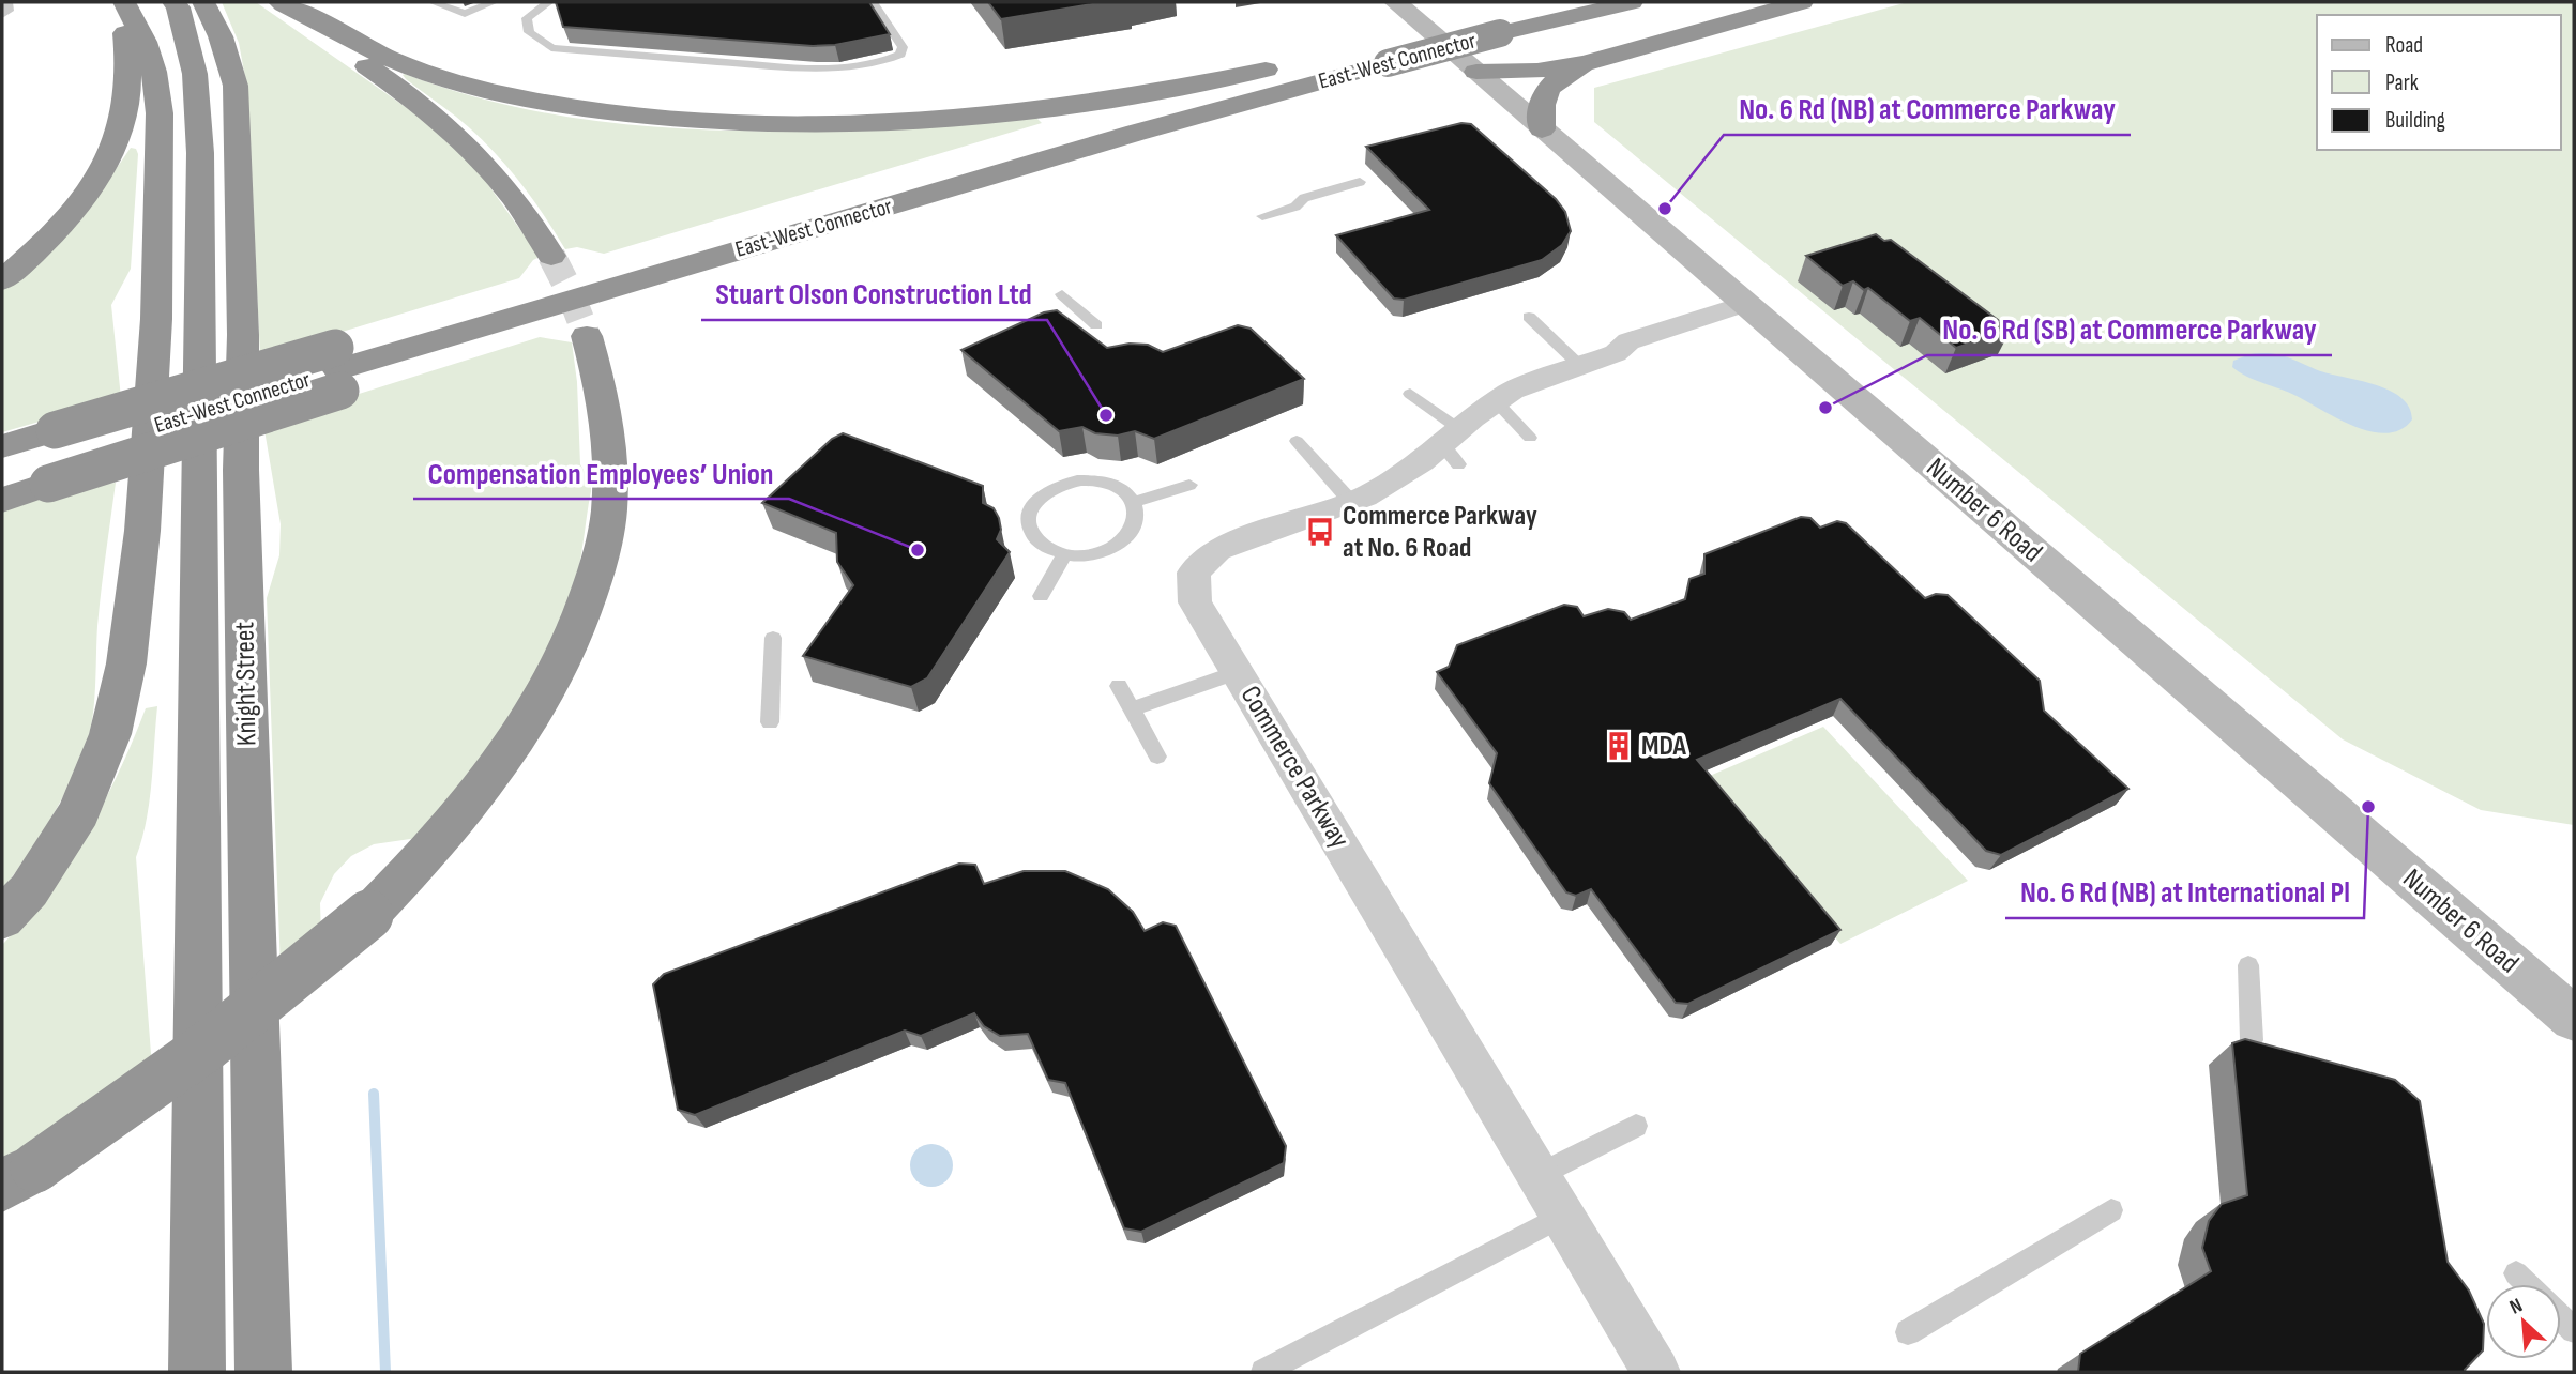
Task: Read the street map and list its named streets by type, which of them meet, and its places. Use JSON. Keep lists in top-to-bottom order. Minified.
{"streets":{"highway":["East-West Connector","Knight Street"],"main road":["Number 6 Road"],"street":["Commerce Parkway"]},"crossings":[["Number 6 Road","Commerce Parkway"]],"places":{"other":["No. 6 Rd (NB) at Commerce Parkway","No. 6 Rd (SB) at Commerce Parkway","Stuart Olson Construction Ltd","Compensation Employees’ Union","No. 6 Rd (NB) at International Pl"],"bus stop":["Commerce Parkway at No. 6 Road"],"building":["MDA"]},"legend":["Road","Park","Building"],"north":"top left"}
